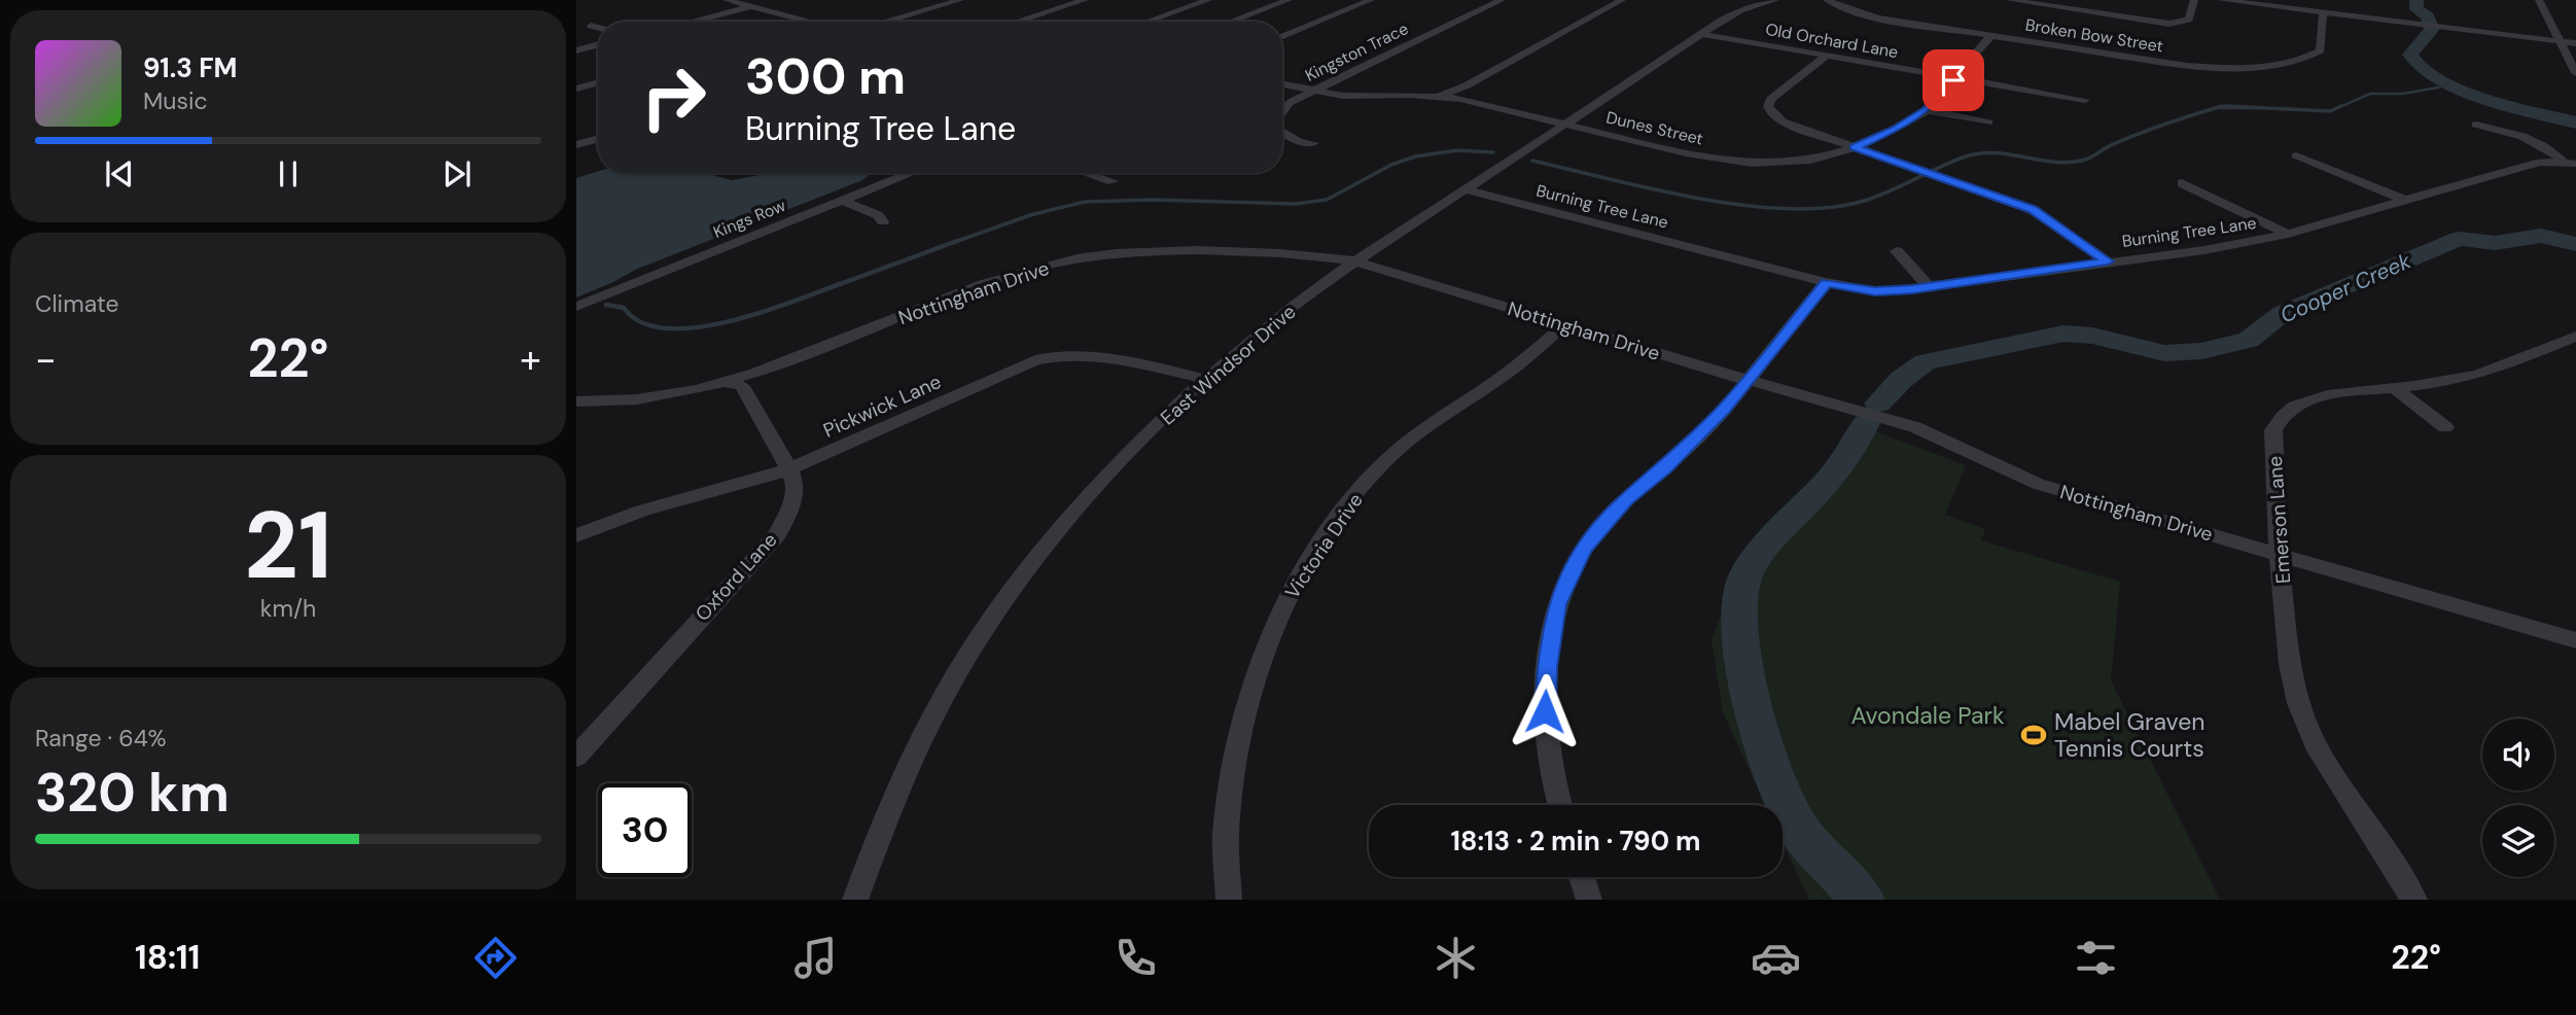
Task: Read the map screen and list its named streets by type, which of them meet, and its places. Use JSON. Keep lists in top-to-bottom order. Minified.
{"streets":{"street":["Broken Bow Street","Old Orchard Lane","Kingston Trace","Dunes Street","Burning Tree Lane","Kings Row","Nottingham Drive","East Windsor Drive","Pickwick Lane","Emerson Lane","Victoria Drive","Oxford Lane"]},"crossings":[["Broken Bow Street","Dunes Street"],["Old Orchard Lane","Dunes Street"],["Old Orchard Lane","East Windsor Drive"],["Kingston Trace","Dunes Street"],["Dunes Street","East Windsor Drive"],["Burning Tree Lane","East Windsor Drive"],["Nottingham Drive","East Windsor Drive"],["Nottingham Drive","Emerson Lane"],["Nottingham Drive","Victoria Drive"],["Nottingham Drive","Oxford Lane"],["East Windsor Drive","Pickwick Lane"],["Pickwick Lane","Oxford Lane"]],"water":["Cooper Creek"],"parks":["Avondale Park"],"places":{"sports":["Mabel Graven Tennis Courts"]},"page":{"turn":["300 m","Burning Tree Lane"],"song":["91.3 FM","Music"],"tile":["Climate",["21","km/h"],["Range · 64%","320 km"]],"heat":["−","22°","+"],"limit":"30","trip":"18:13 · 2 min · 790 m","tabs":["18:11","22°"]}}
